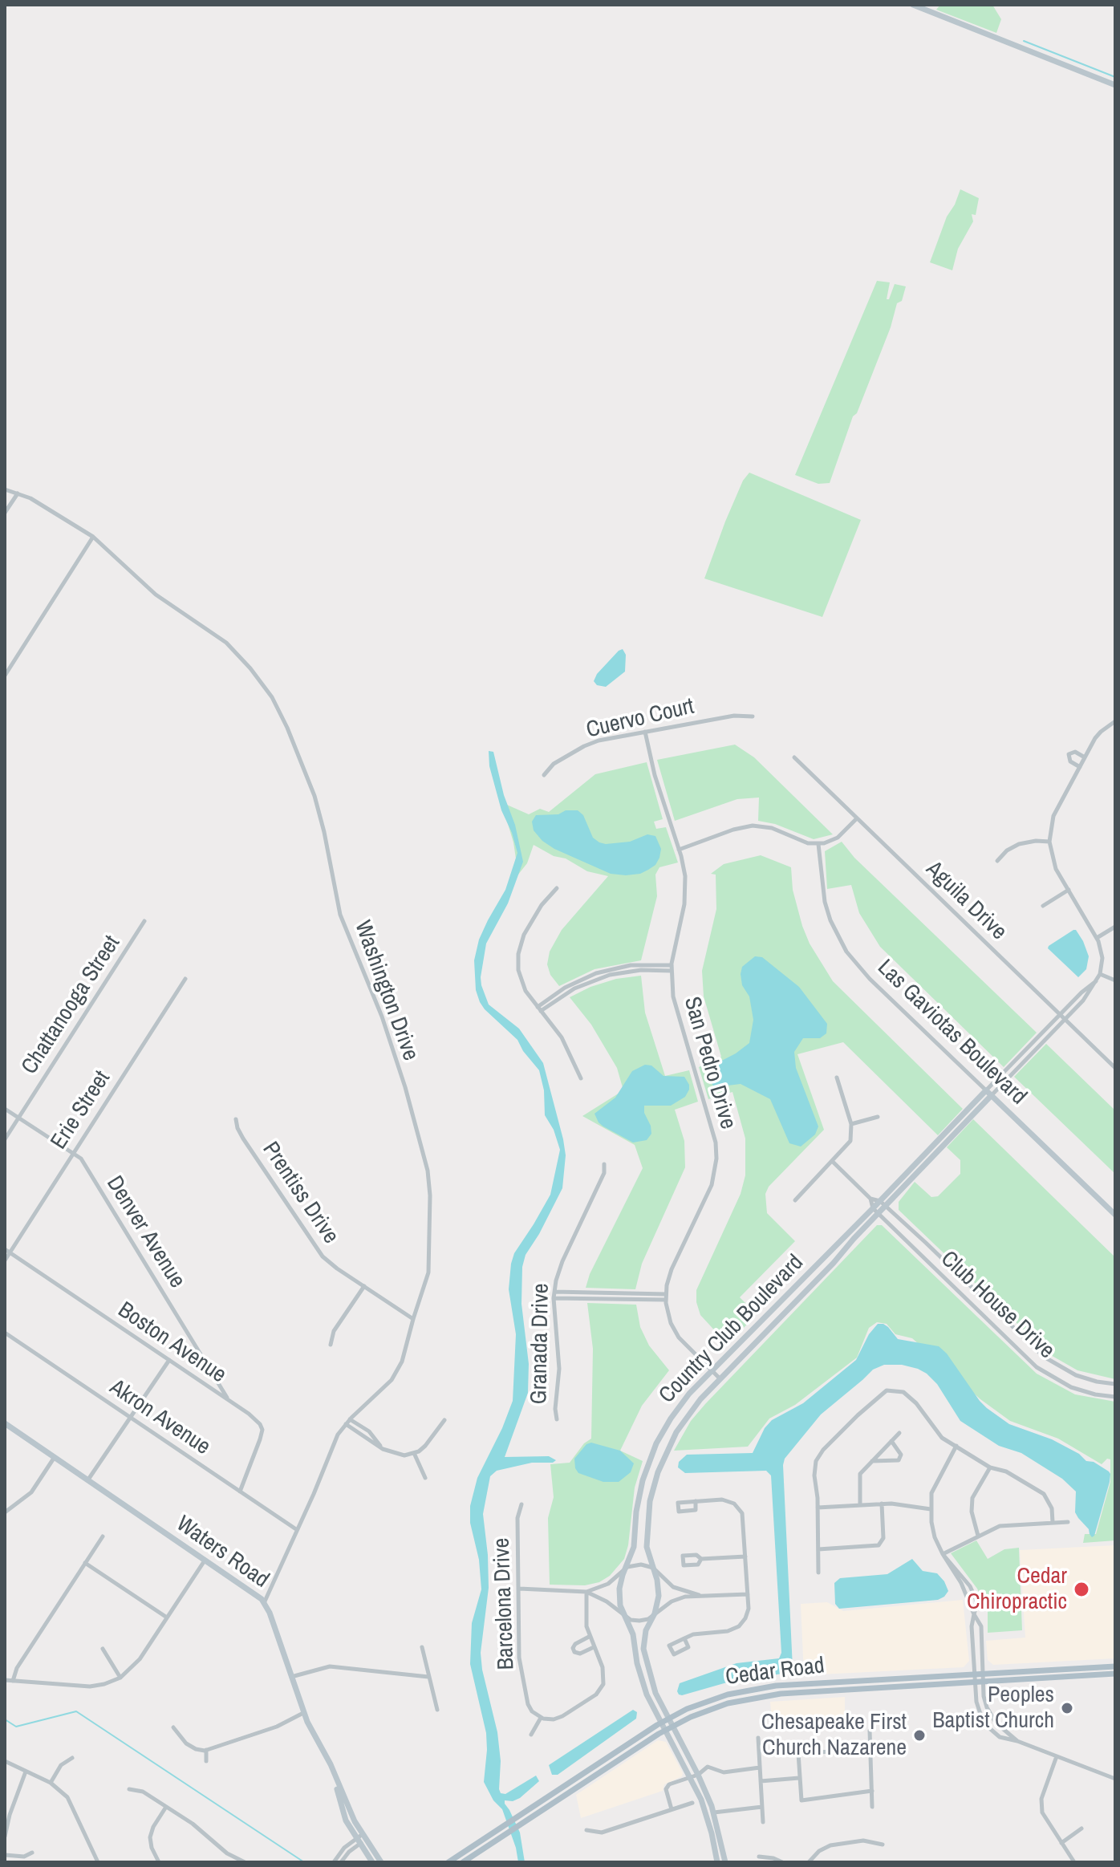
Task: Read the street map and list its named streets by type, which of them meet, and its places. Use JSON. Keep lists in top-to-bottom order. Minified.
{"streets":{"main road":["Cedar Road"],"street":["Cuervo Court","Aguila Drive","Washington Drive","Chattanooga Street","Las Gaviotas Boulevard","San Pedro Drive","Erie Street","Prentiss Drive","Denver Avenue","Club House Drive","Country Club Boulevard","Boston Avenue","Granada Drive","Akron Avenue","Waters Road","Barcelona Drive"]},"crossings":[["Cuervo Court","San Pedro Drive"],["Aguila Drive","Country Club Boulevard"],["Washington Drive","Prentiss Drive"],["Washington Drive","Akron Avenue"],["Washington Drive","Waters Road"],["Chattanooga Street","Denver Avenue"],["Las Gaviotas Boulevard","Country Club Boulevard"],["Erie Street","Denver Avenue"],["Erie Street","Boston Avenue"],["Denver Avenue","Boston Avenue"],["Club House Drive","Country Club Boulevard"],["Country Club Boulevard","Cedar Road"],["Boston Avenue","Akron Avenue"]],"places":["Cedar Chiropractic","Peoples Baptist Church","Chesapeake First Church Nazarene"]}
